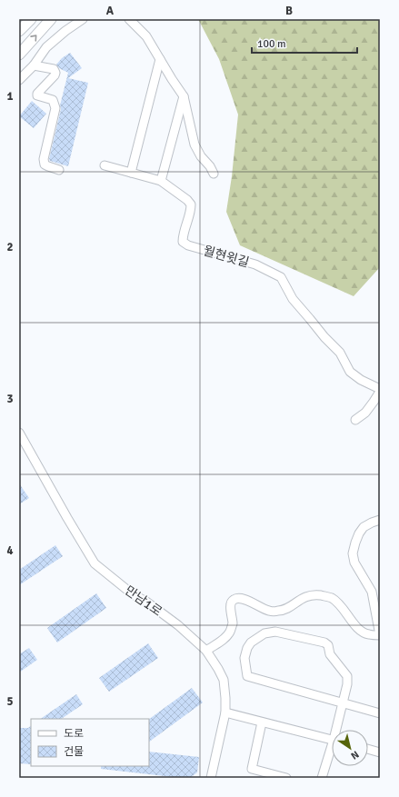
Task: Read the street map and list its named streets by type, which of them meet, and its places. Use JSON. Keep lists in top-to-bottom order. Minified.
{"streets":{"street":["월현윗길","만남1로"]},"legend":["도로","건물"],"scale_bar":"100 m","north":"bottom right","grid":{"columns":["A","B"],"rows":["1","2","3","4","5"]}}
